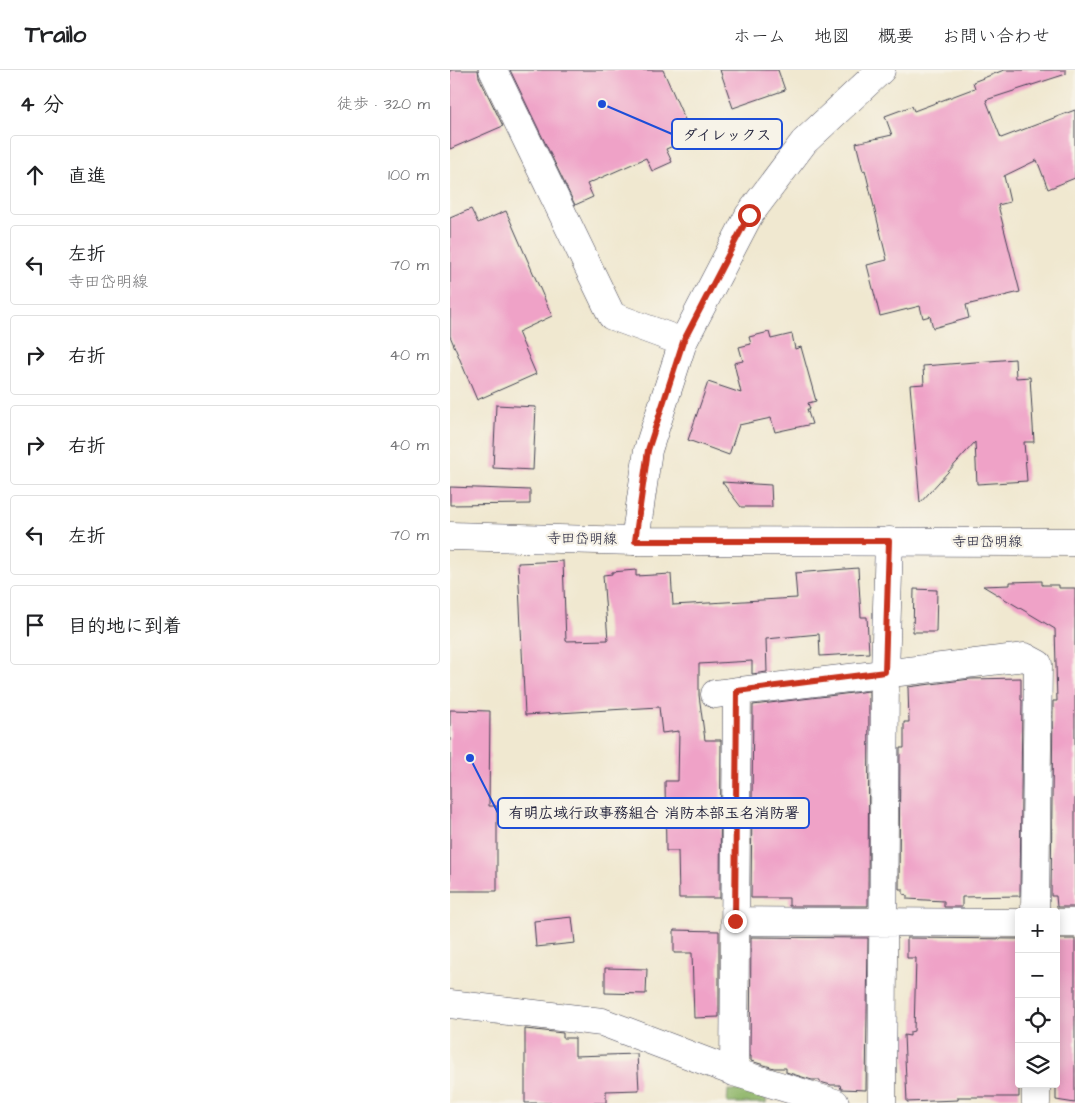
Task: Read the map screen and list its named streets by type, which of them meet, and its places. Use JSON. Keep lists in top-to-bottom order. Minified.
{"streets":{"street":["寺田岱明線"]},"places":["ダイレックス","有明広域行政事務組合 消防本部玉名消防署"],"page":{"header":"Trailo","nav":["ホーム","地図","概要","お問い合わせ"],"heading":["4 分","徒歩 · 320 m"],"list":[["直進","100 m"],["左折","寺田岱明線","70 m"],["右折","40 m"],["右折","40 m"],["左折","70 m"],"目的地に到着"],"map_buttons":["+","−"]}}
